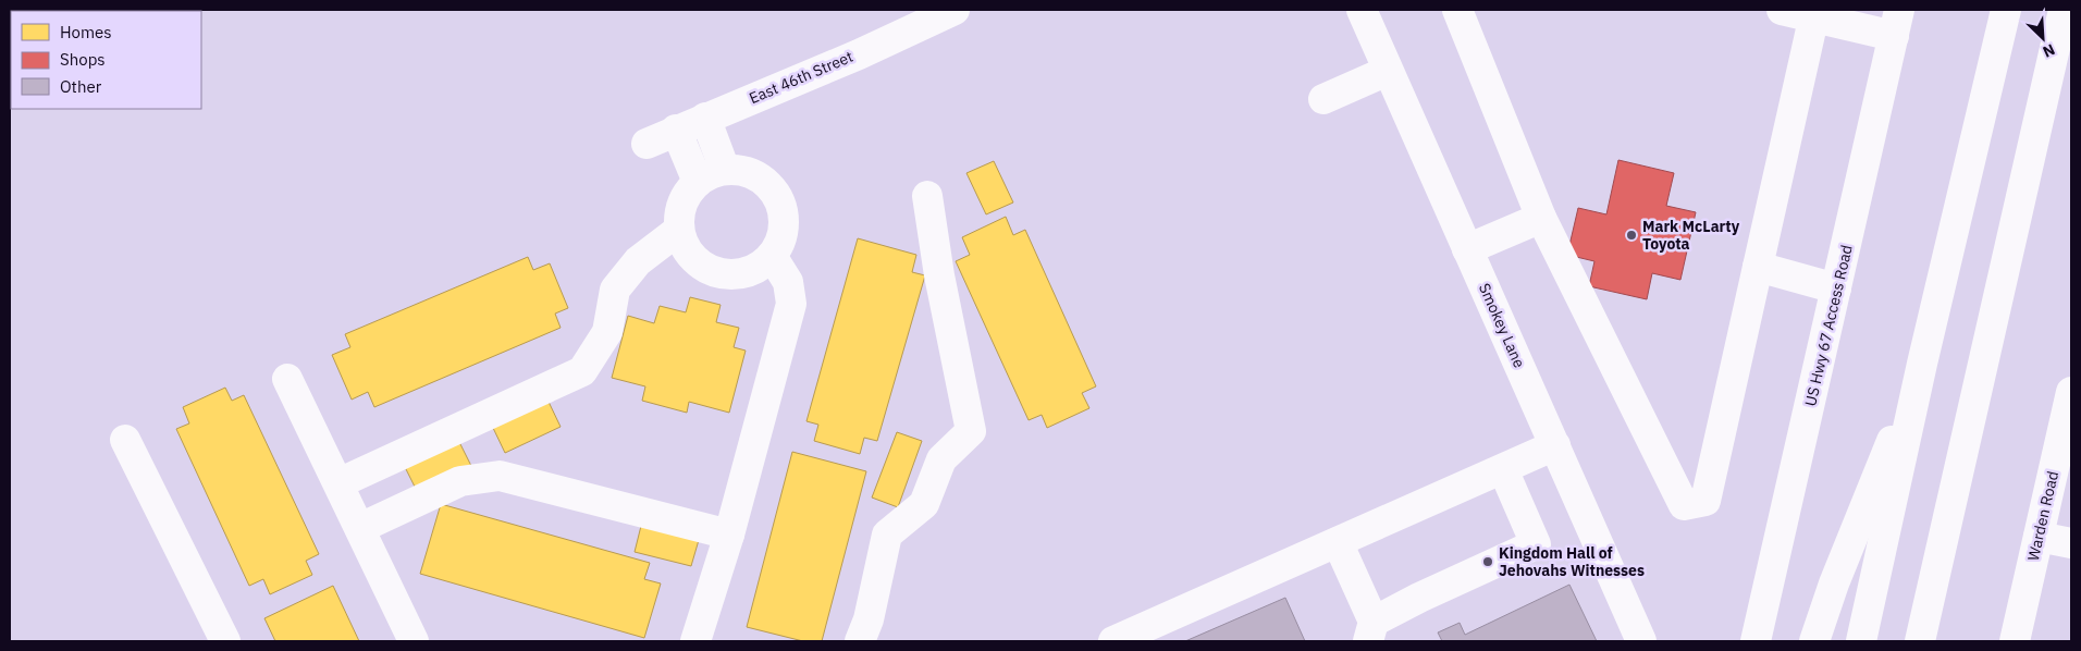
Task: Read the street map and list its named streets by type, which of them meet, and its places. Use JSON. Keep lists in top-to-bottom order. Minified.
{"streets":{"main road":["East 46th Street","Smokey Lane","US Hwy 67 Access Road","Warden Road"]},"places":["Mark McLarty Toyota","Kingdom Hall of Jehovahs Witnesses"],"legend":["Homes","Shops","Other"],"north":"bottom right"}
